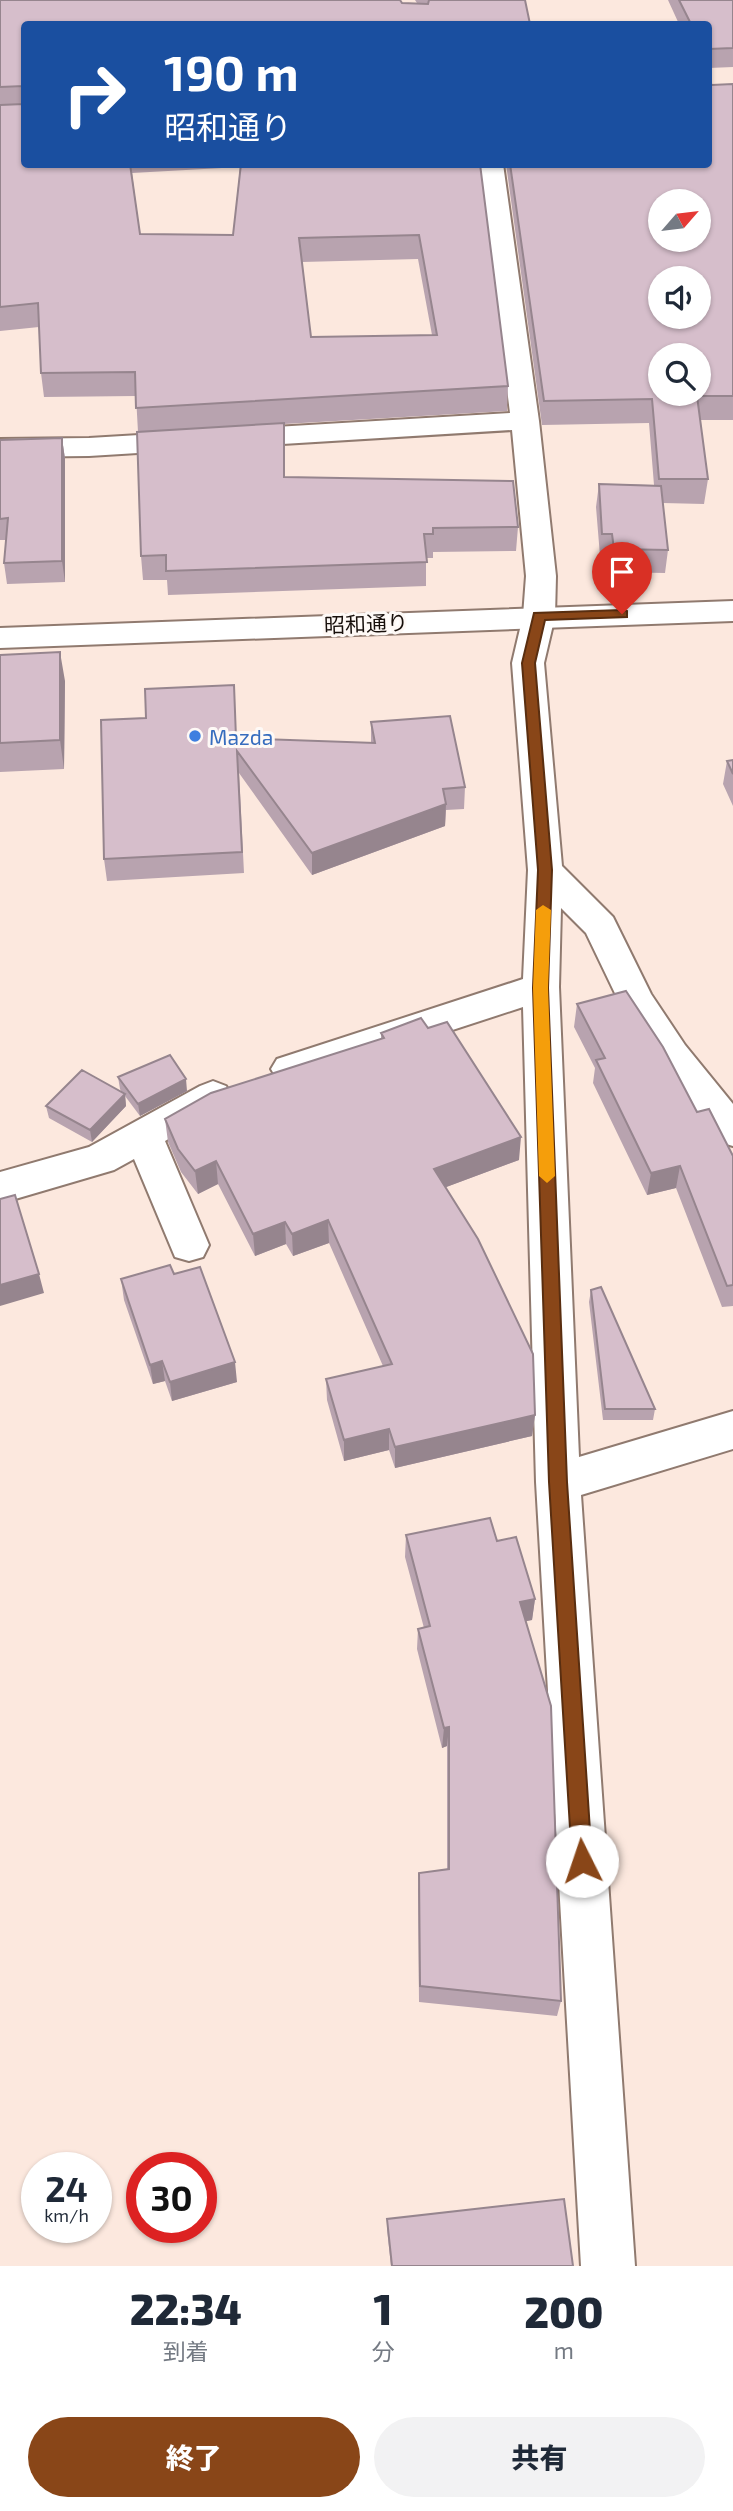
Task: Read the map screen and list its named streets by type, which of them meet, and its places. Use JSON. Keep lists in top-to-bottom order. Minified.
{"streets":{"street":["昭和通り"]},"places":["Mazda"],"north":"top right","page":{"turn":["190 m","昭和通り"],"speed":"24 km/h","limit":"30","eta":["22:34","到着","1","分","200","m"],"buttons":["終了","共有"]}}
